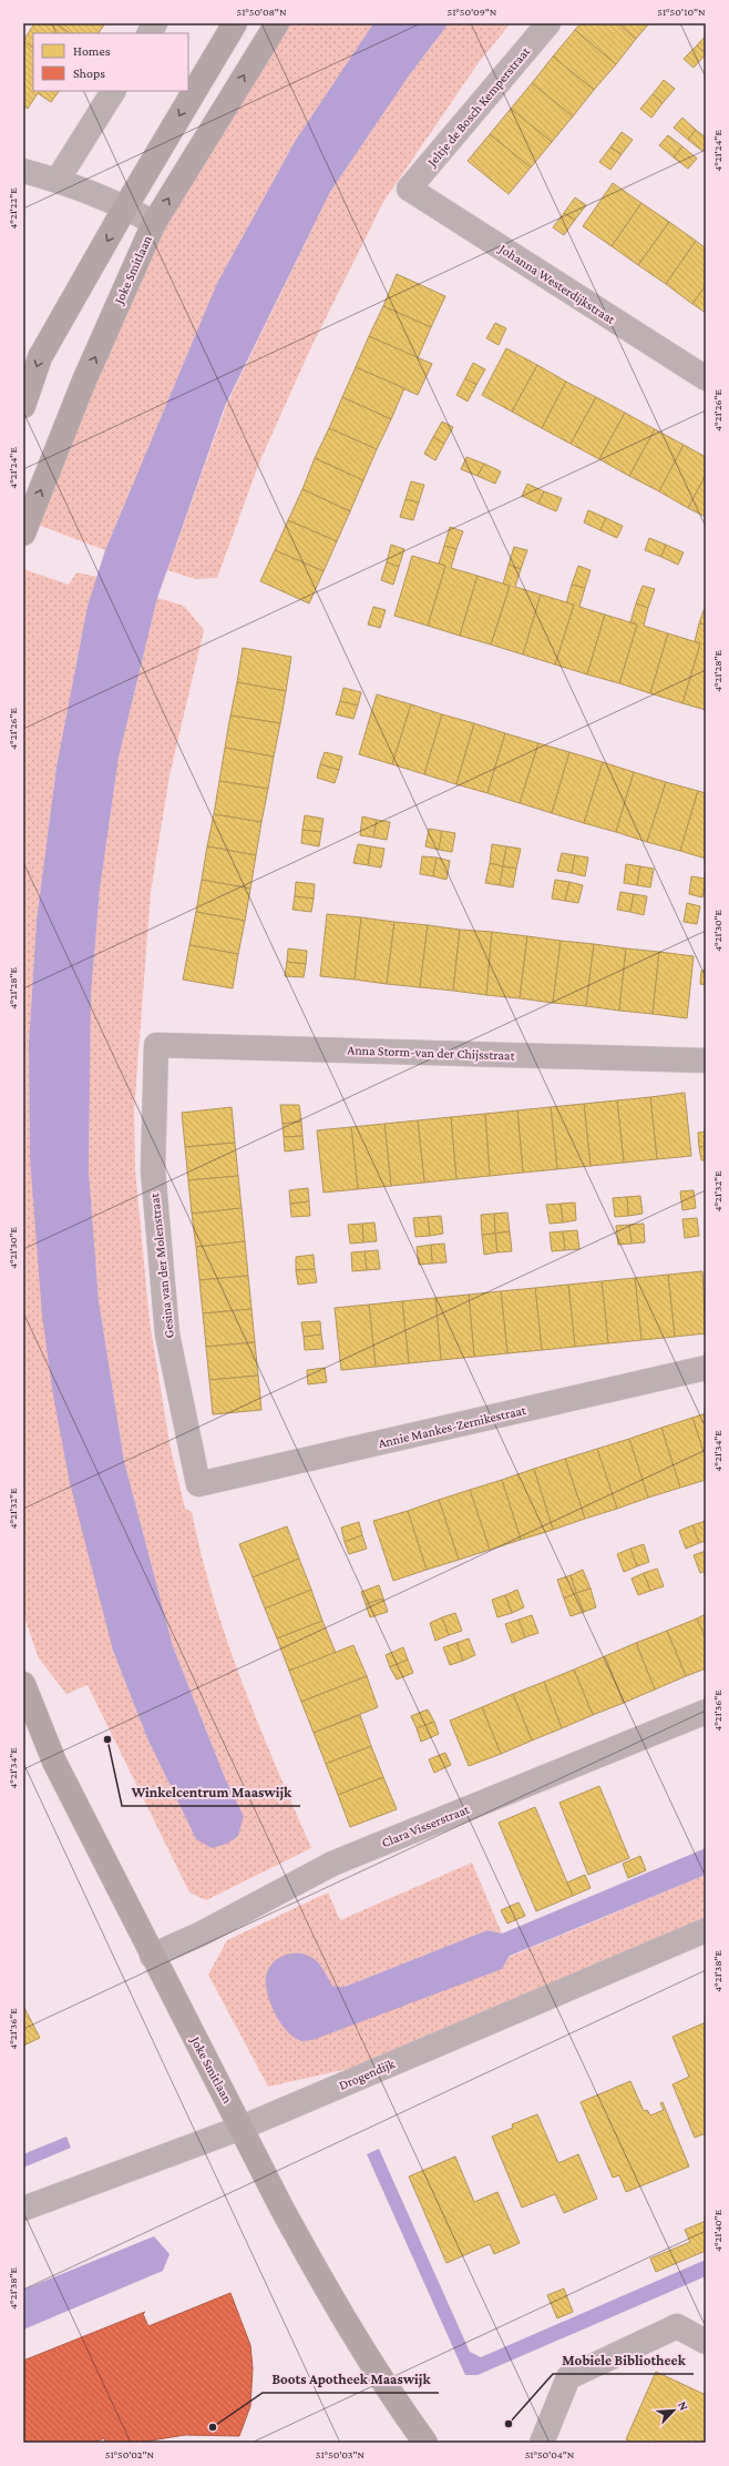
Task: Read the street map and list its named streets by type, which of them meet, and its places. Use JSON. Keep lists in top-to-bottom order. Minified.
{"streets":{"street":["Jeltje de Bosch Kemperstraat","Joke Smitlaan","Johanna Westerdijkstraat","Anna Storm-van der Chijsstraat","Gesina van der Molenstraat","Annie Mankes-Zernikestraat","Clara Visserstraat","Drogendijk"]},"crossings":[["Jeltje de Bosch Kemperstraat","Johanna Westerdijkstraat"],["Joke Smitlaan","Clara Visserstraat"],["Joke Smitlaan","Drogendijk"],["Anna Storm-van der Chijsstraat","Gesina van der Molenstraat"],["Gesina van der Molenstraat","Annie Mankes-Zernikestraat"]],"places":["Winkelcentrum Maaswijk","Mobiele Bibliotheek","Boots Apotheek Maaswijk"],"legend":["Homes","Shops"],"north":"top right","coordinates":["51°50'08\"N","51°50'09\"N","51°50'10\"N","4°21'24\"E","4°21'22\"E","4°21'26\"E","4°21'28\"E","4°21'30\"E","4°21'32\"E","4°21'34\"E","4°21'36\"E","4°21'38\"E","4°21'40\"E","51°50'02\"N","51°50'03\"N","51°50'04\"N"]}
